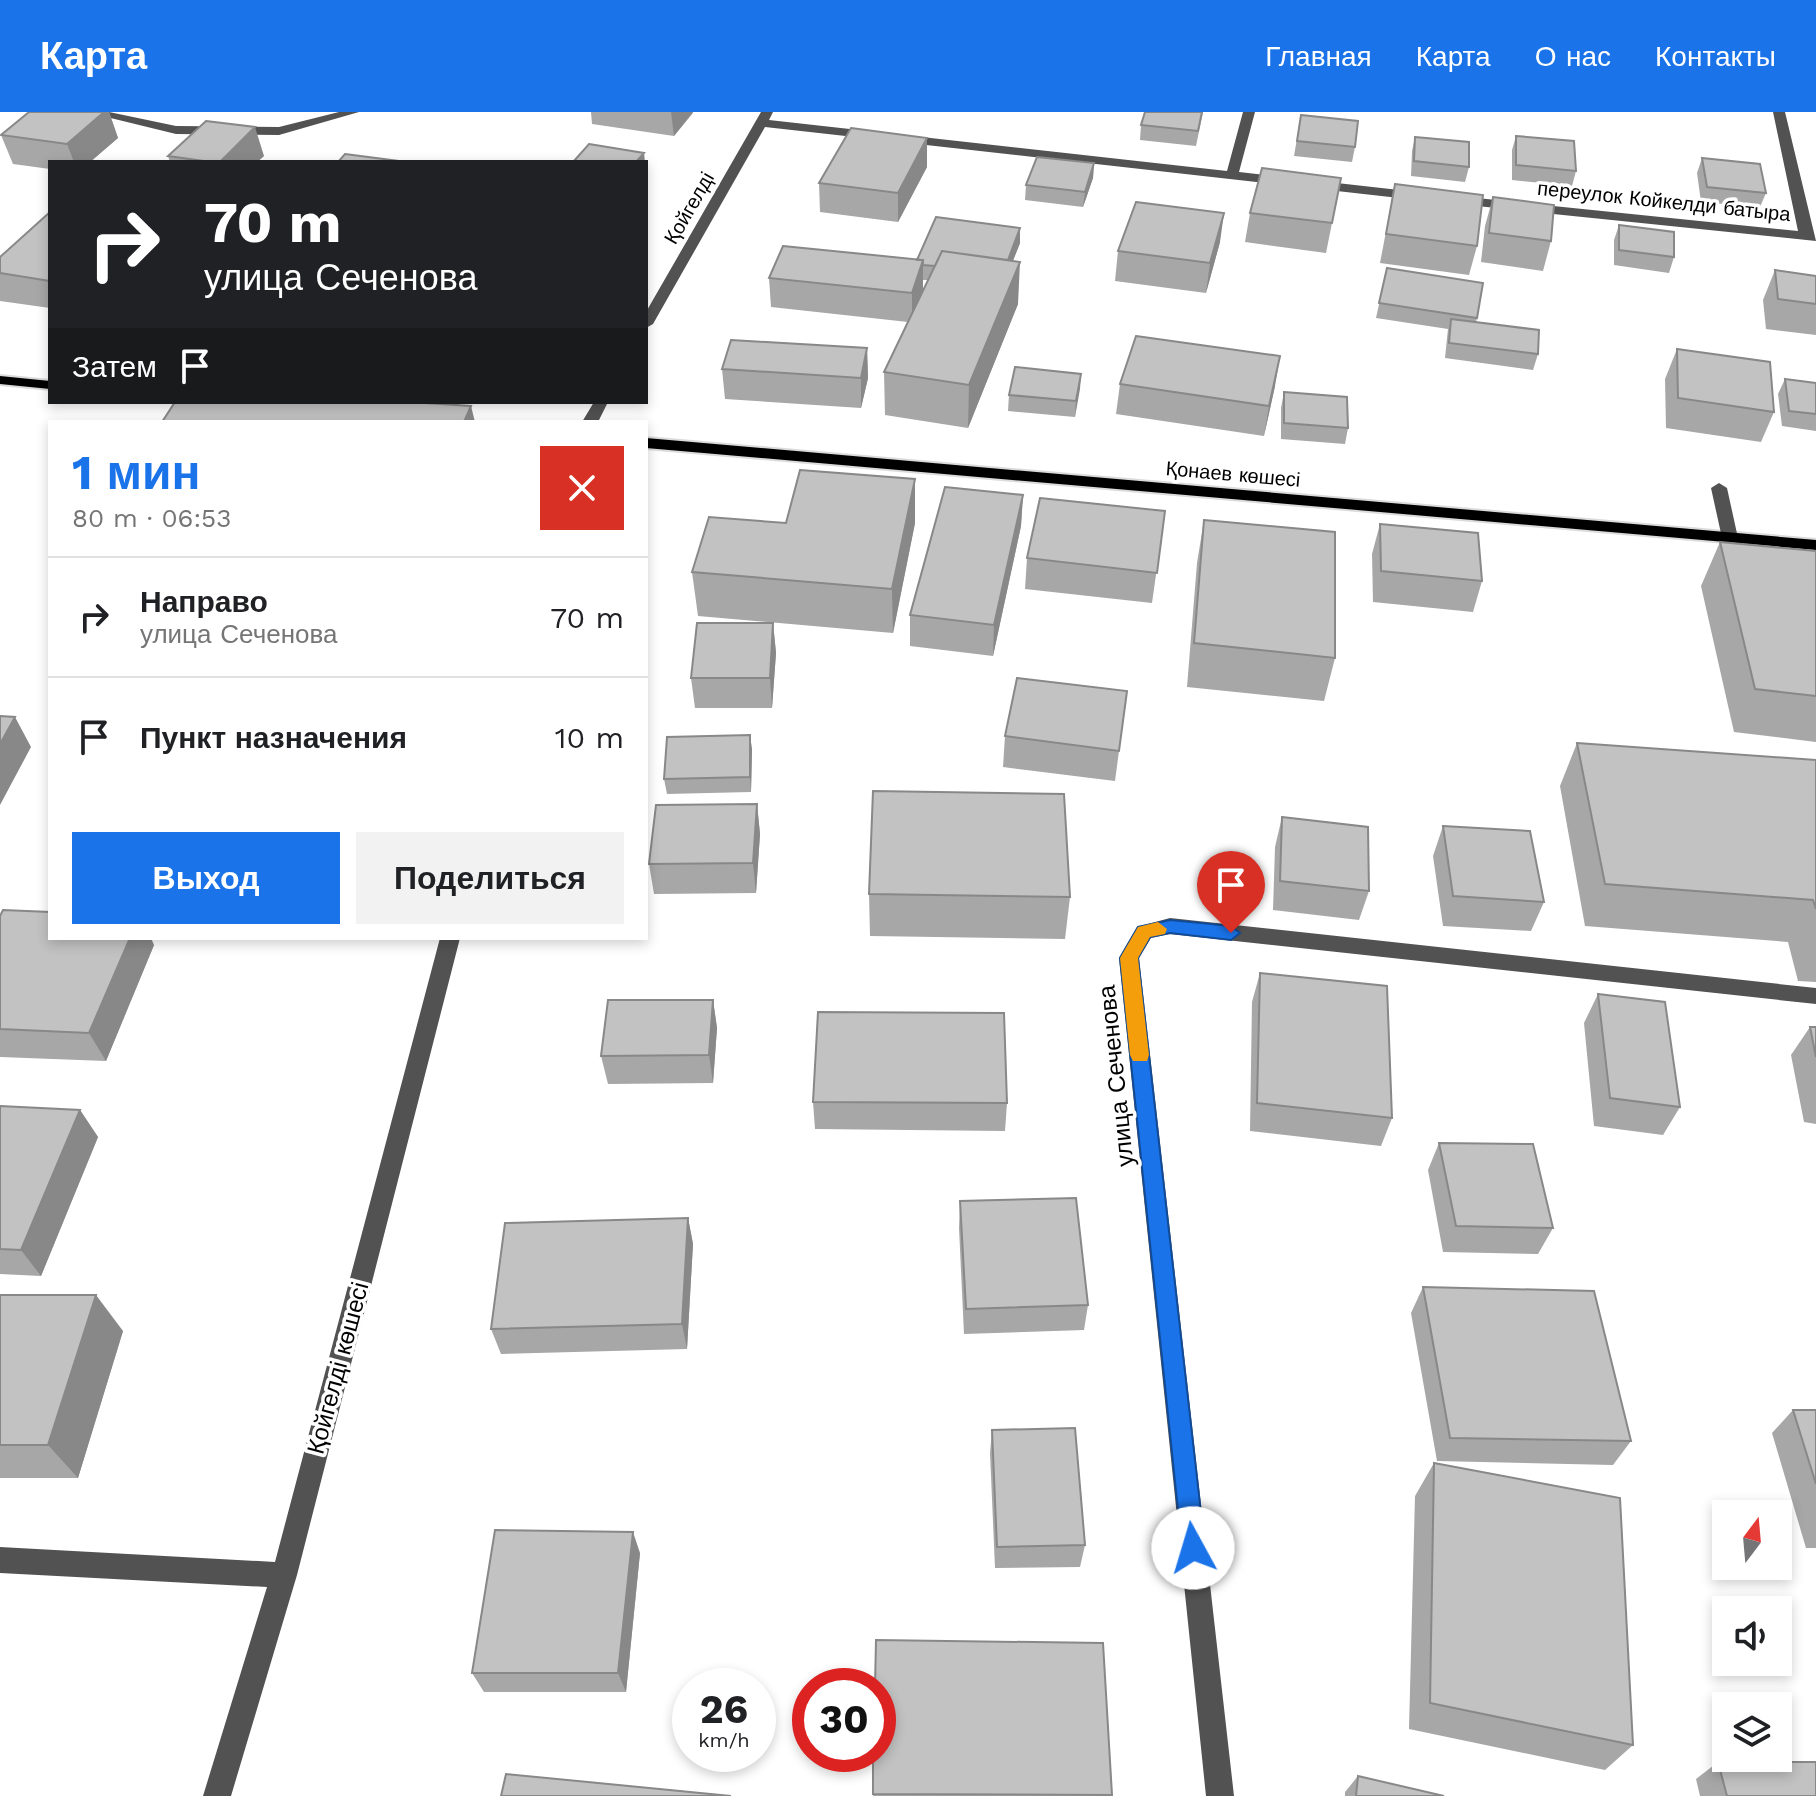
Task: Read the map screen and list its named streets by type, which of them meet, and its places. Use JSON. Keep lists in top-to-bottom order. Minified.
{"streets":{"main road":["Қонаев көшесі"],"street":["переулок Койкелди батыра","Қойгелді","улица Сеченова","Қойгелді көшесі"]},"north":"top","page":{"header":"Карта","nav":["Главная","Карта","О нас","Контакты"],"turn":["70 m","улица Сеченова"],"then":"Затем","heading":["1 мин","80 m · 06:53"],"list":[{"name":"Направо","note":"улица Сеченова","value":"70 m"},{"name":"Пункт назначения","value":"10 m"}],"buttons":["Выход","Поделиться"],"speed":"26 km/h","limit":"30"}}
